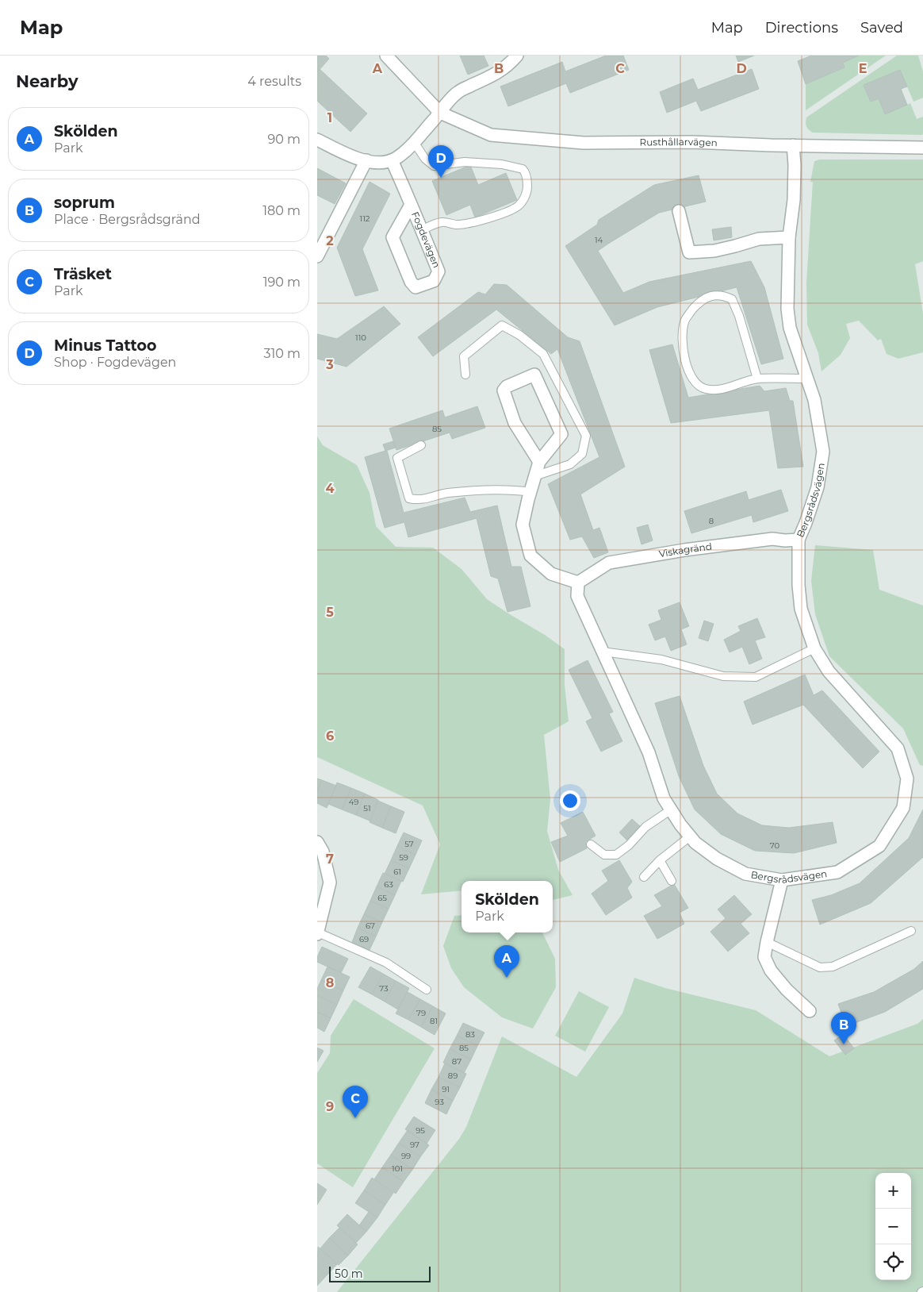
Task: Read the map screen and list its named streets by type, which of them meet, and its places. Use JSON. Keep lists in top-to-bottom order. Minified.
{"streets":{"street":["Rusthållarvägen","Fogdevägen","Bergsrådsvägen","Viskagränd"]},"crossings":[["Rusthållarvägen","Bergsrådsvägen"],["Bergsrådsvägen","Viskagränd"]],"house_numbers":["112","14","110","85","8","49","51","57","70","59","61","63","65","67","69","73","79","81","83","85","87","89","91","93","95","97","99","101"],"scale_bar":"50 m","page":{"header":"Map","nav":["Map","Directions","Saved"],"heading":["Nearby","4 results"],"list":[{"mark":"A","name":"Skölden","note":"Park","value":"90 m"},{"mark":"B","name":"soprum","note":"Place · Bergsrådsgränd","value":"180 m"},{"mark":"C","name":"Träsket","note":"Park","value":"190 m"},{"mark":"D","name":"Minus Tattoo","note":"Shop · Fogdevägen","value":"310 m"}],"pins":["D","A","B","C"],"popup":["Skölden","Park"],"map_buttons":["+","−"],"scale":"50 m"},"grid":{"columns":["A","B","C","D","E"],"rows":["1","2","3","4","5","6","7","8","9"]}}
